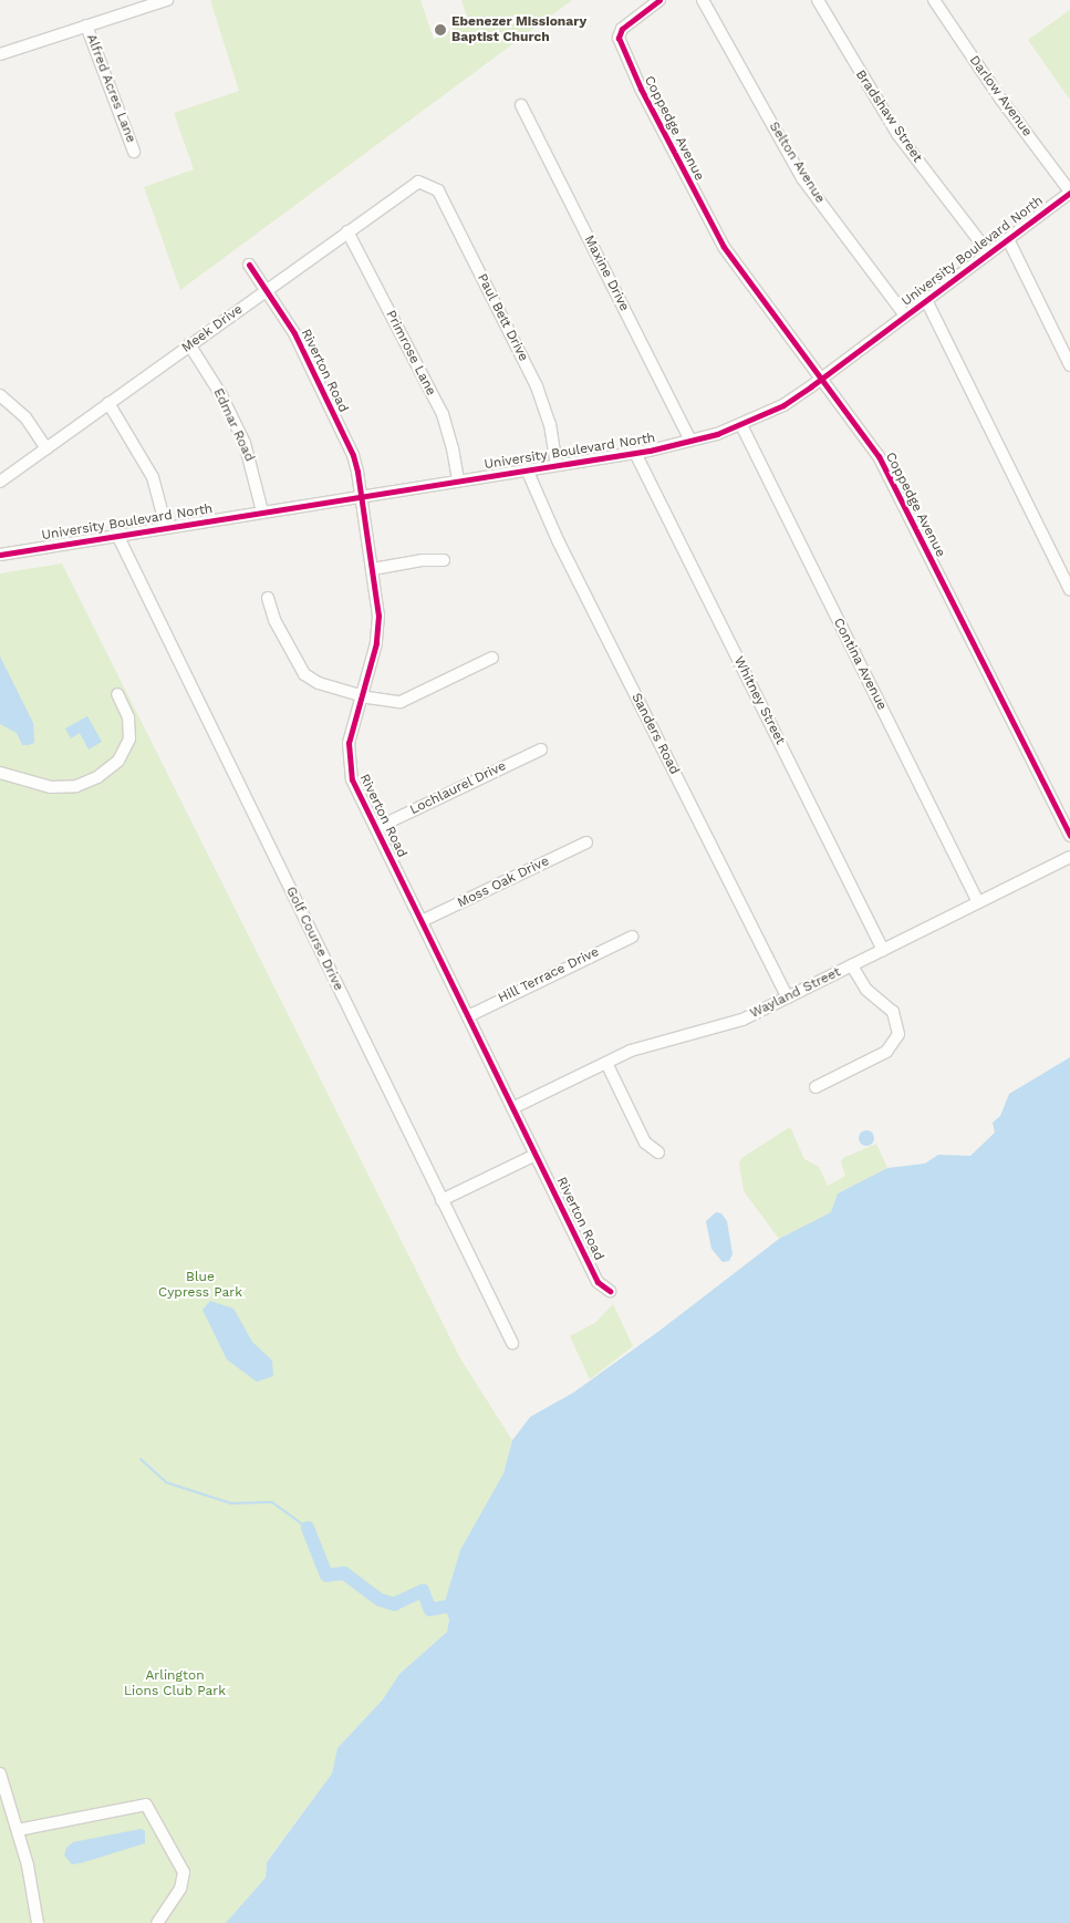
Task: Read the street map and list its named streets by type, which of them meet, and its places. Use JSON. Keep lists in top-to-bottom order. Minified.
{"streets":{"street":["Alfred Acres Lane","Darlow Avenue","Bradshaw Street","Coppedge Avenue","Selton Avenue","University Boulevard North","Maxine Drive","Paul Bett Drive","Meek Drive","Primrose Lane","Riverton Road","Edmar Road","Contina Avenue","Whitney Street","Sanders Road","Lochlaurel Drive","Moss Oak Drive","Golf Course Drive","Hill Terrace Drive","Wayland Street"]},"crossings":[["Darlow Avenue","University Boulevard North"],["Bradshaw Street","University Boulevard North"],["Coppedge Avenue","University Boulevard North"],["Selton Avenue","University Boulevard North"],["University Boulevard North","Maxine Drive"],["University Boulevard North","Paul Bett Drive"],["University Boulevard North","Primrose Lane"],["University Boulevard North","Riverton Road"],["University Boulevard North","Edmar Road"],["University Boulevard North","Contina Avenue"],["University Boulevard North","Whitney Street"],["University Boulevard North","Sanders Road"],["University Boulevard North","Golf Course Drive"],["Paul Bett Drive","Meek Drive"],["Meek Drive","Primrose Lane"],["Meek Drive","Riverton Road"],["Meek Drive","Edmar Road"],["Riverton Road","Lochlaurel Drive"],["Riverton Road","Moss Oak Drive"],["Riverton Road","Hill Terrace Drive"],["Riverton Road","Wayland Street"],["Contina Avenue","Wayland Street"],["Whitney Street","Wayland Street"],["Sanders Road","Wayland Street"]],"parks":["Blue Cypress Park","Arlington Lions Club Park"],"places":["Ebenezer Missionary Baptist Church"]}
